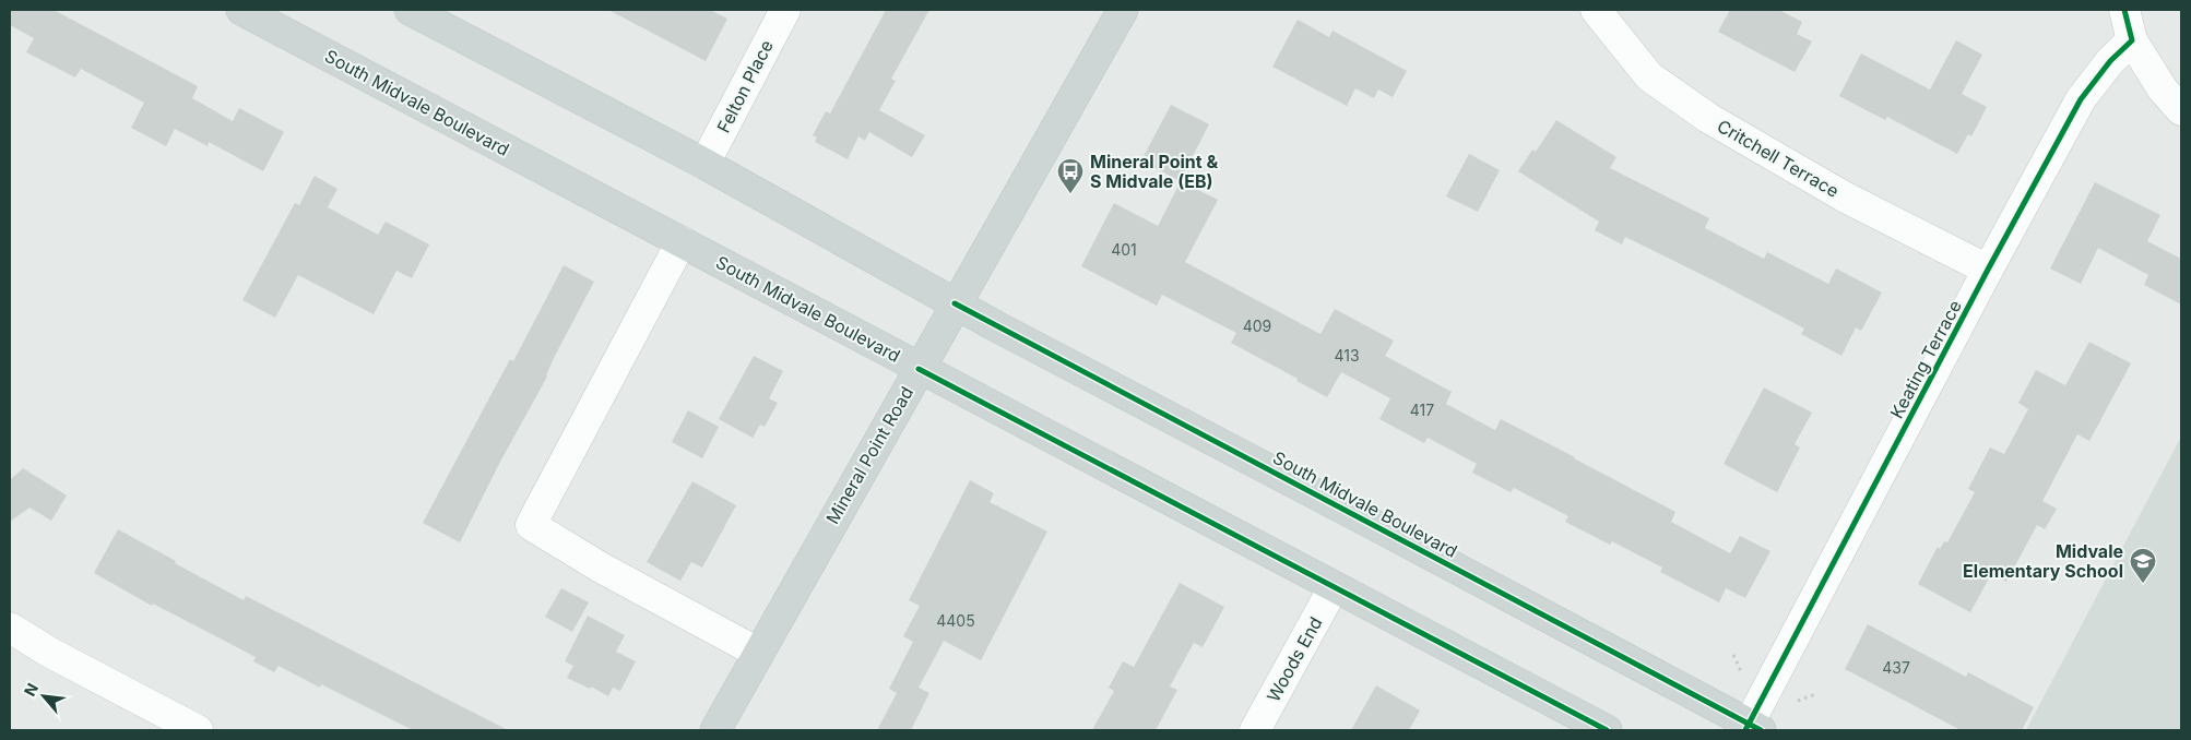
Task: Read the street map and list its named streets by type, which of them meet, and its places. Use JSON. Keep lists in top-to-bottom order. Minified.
{"streets":{"main road":["South Midvale Boulevard","Mineral Point Road"],"street":["Felton Place","Critchell Terrace","Keating Terrace","Woods End"]},"crossings":[["Felton Place","South Midvale Boulevard"],["South Midvale Boulevard","Keating Terrace"],["South Midvale Boulevard","Mineral Point Road"],["South Midvale Boulevard","Woods End"],["Critchell Terrace","Keating Terrace"]],"places":{"bus stop":["Mineral Point & S Midvale (EB)"],"school or university":["Midvale Elementary School"]},"house_numbers":["401","409","413","417","4405","437"],"north":"top left"}
